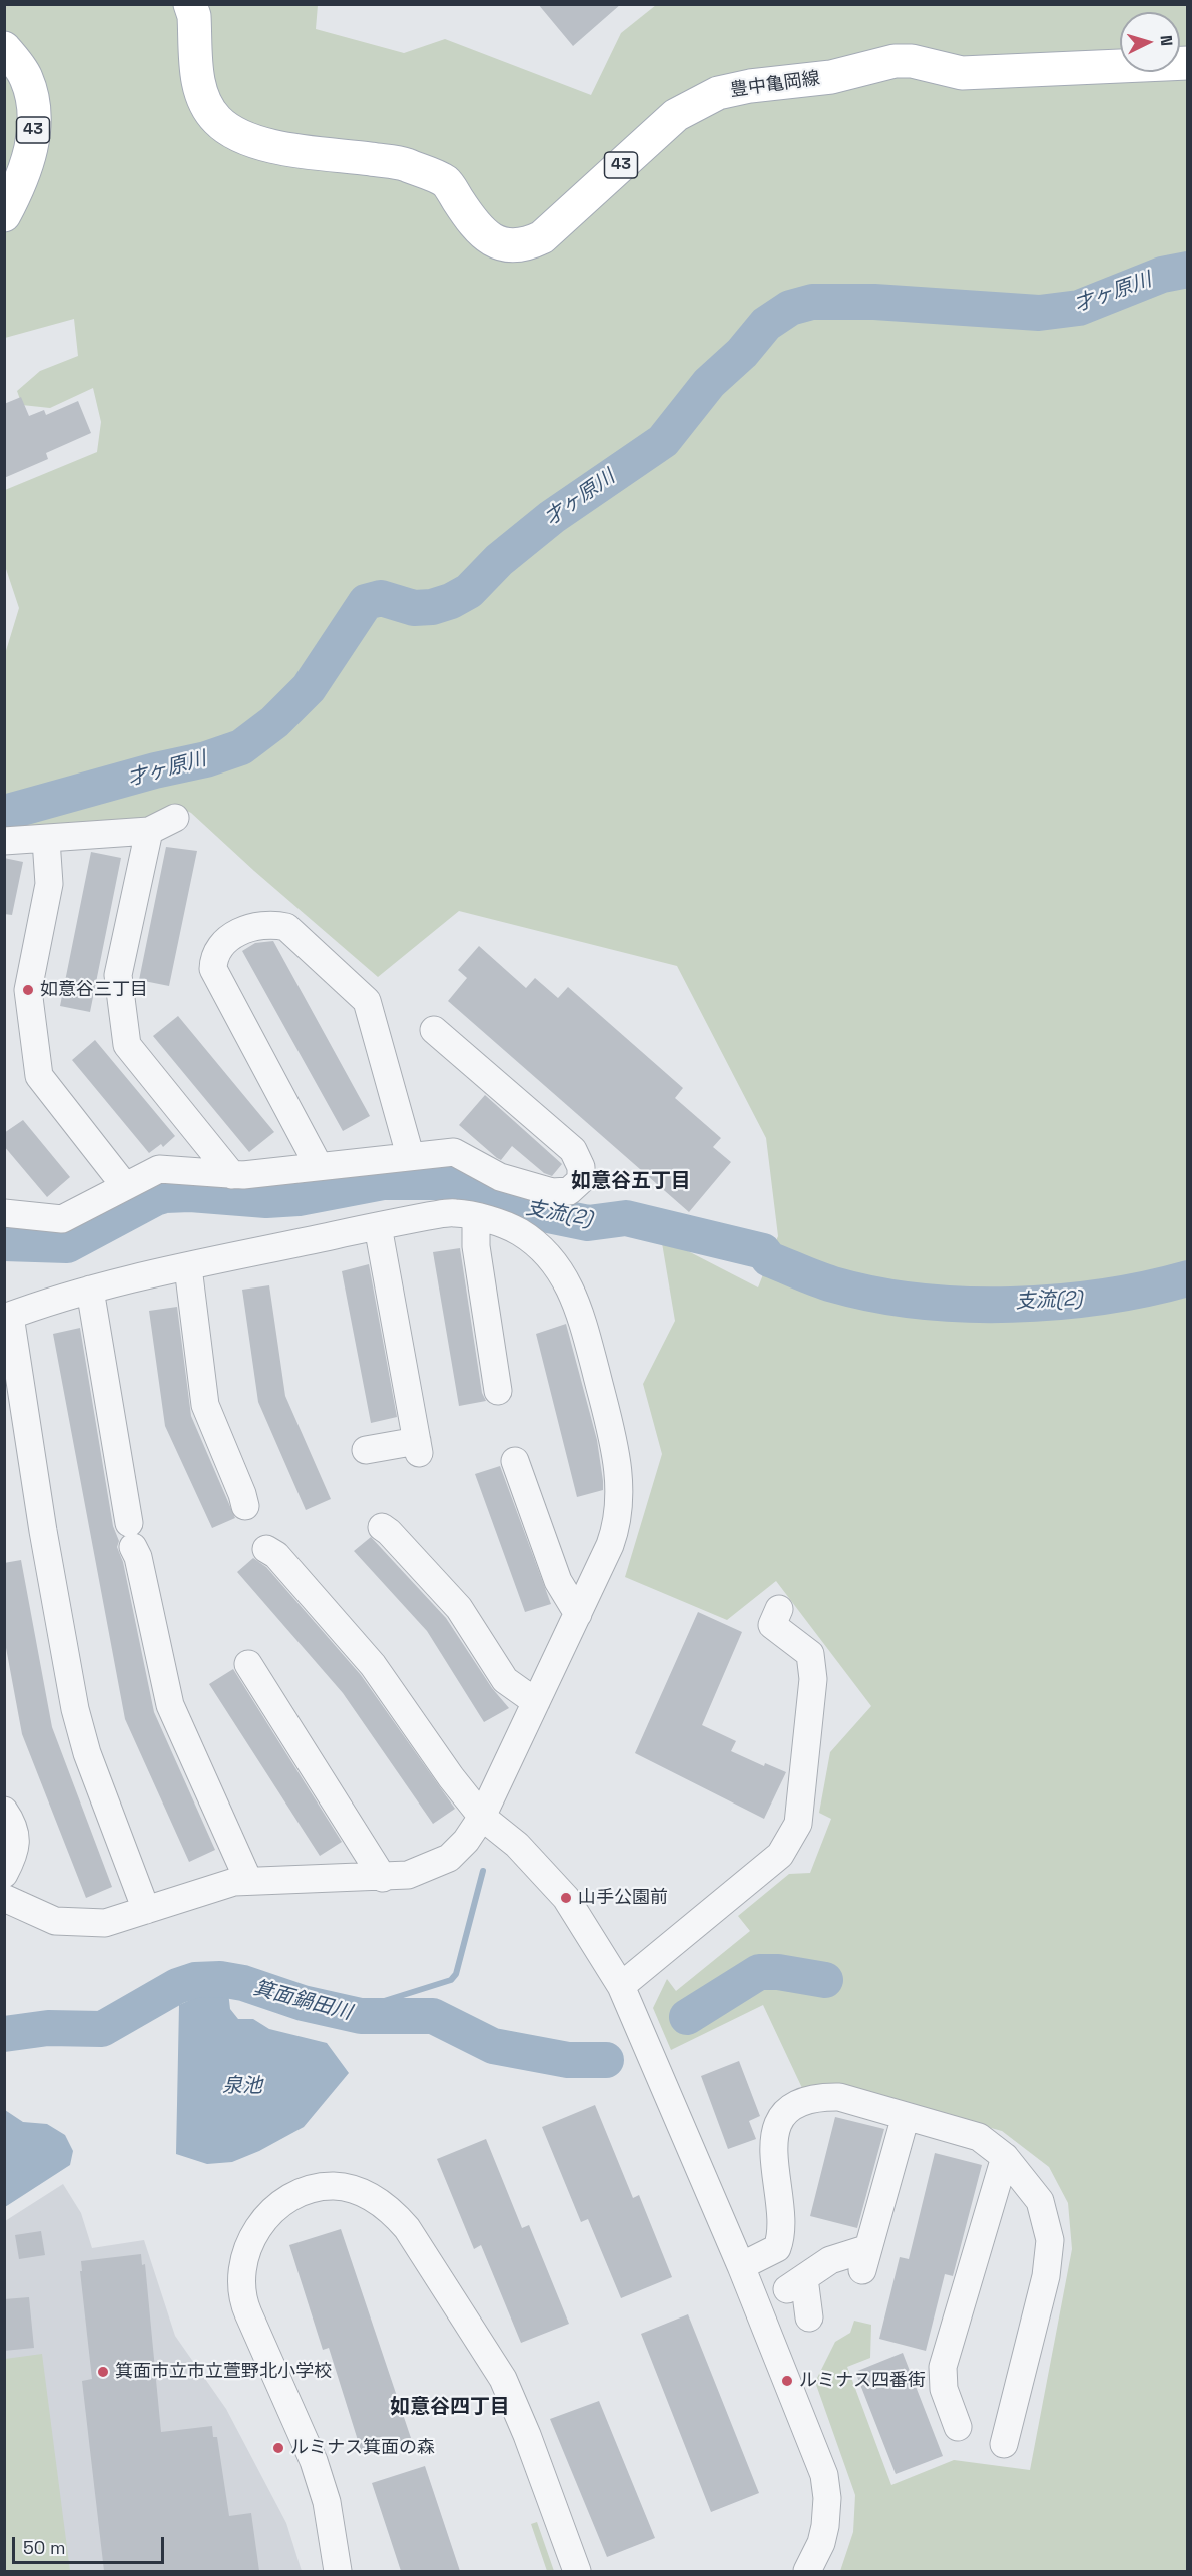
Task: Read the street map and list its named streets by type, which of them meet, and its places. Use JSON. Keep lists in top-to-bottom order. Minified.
{"streets":{"main road":["豊中亀岡線","43"]},"districts":["如意谷五丁目","如意谷四丁目"],"water":["才ヶ原川","支流(2)","箕面鍋田川","泉池"],"places":["如意谷三丁目","山手公園前","箕面市立市立萱野北小学校","ルミナス四番街","ルミナス箕面の森"],"scale_bar":"50 m","north":"right"}
